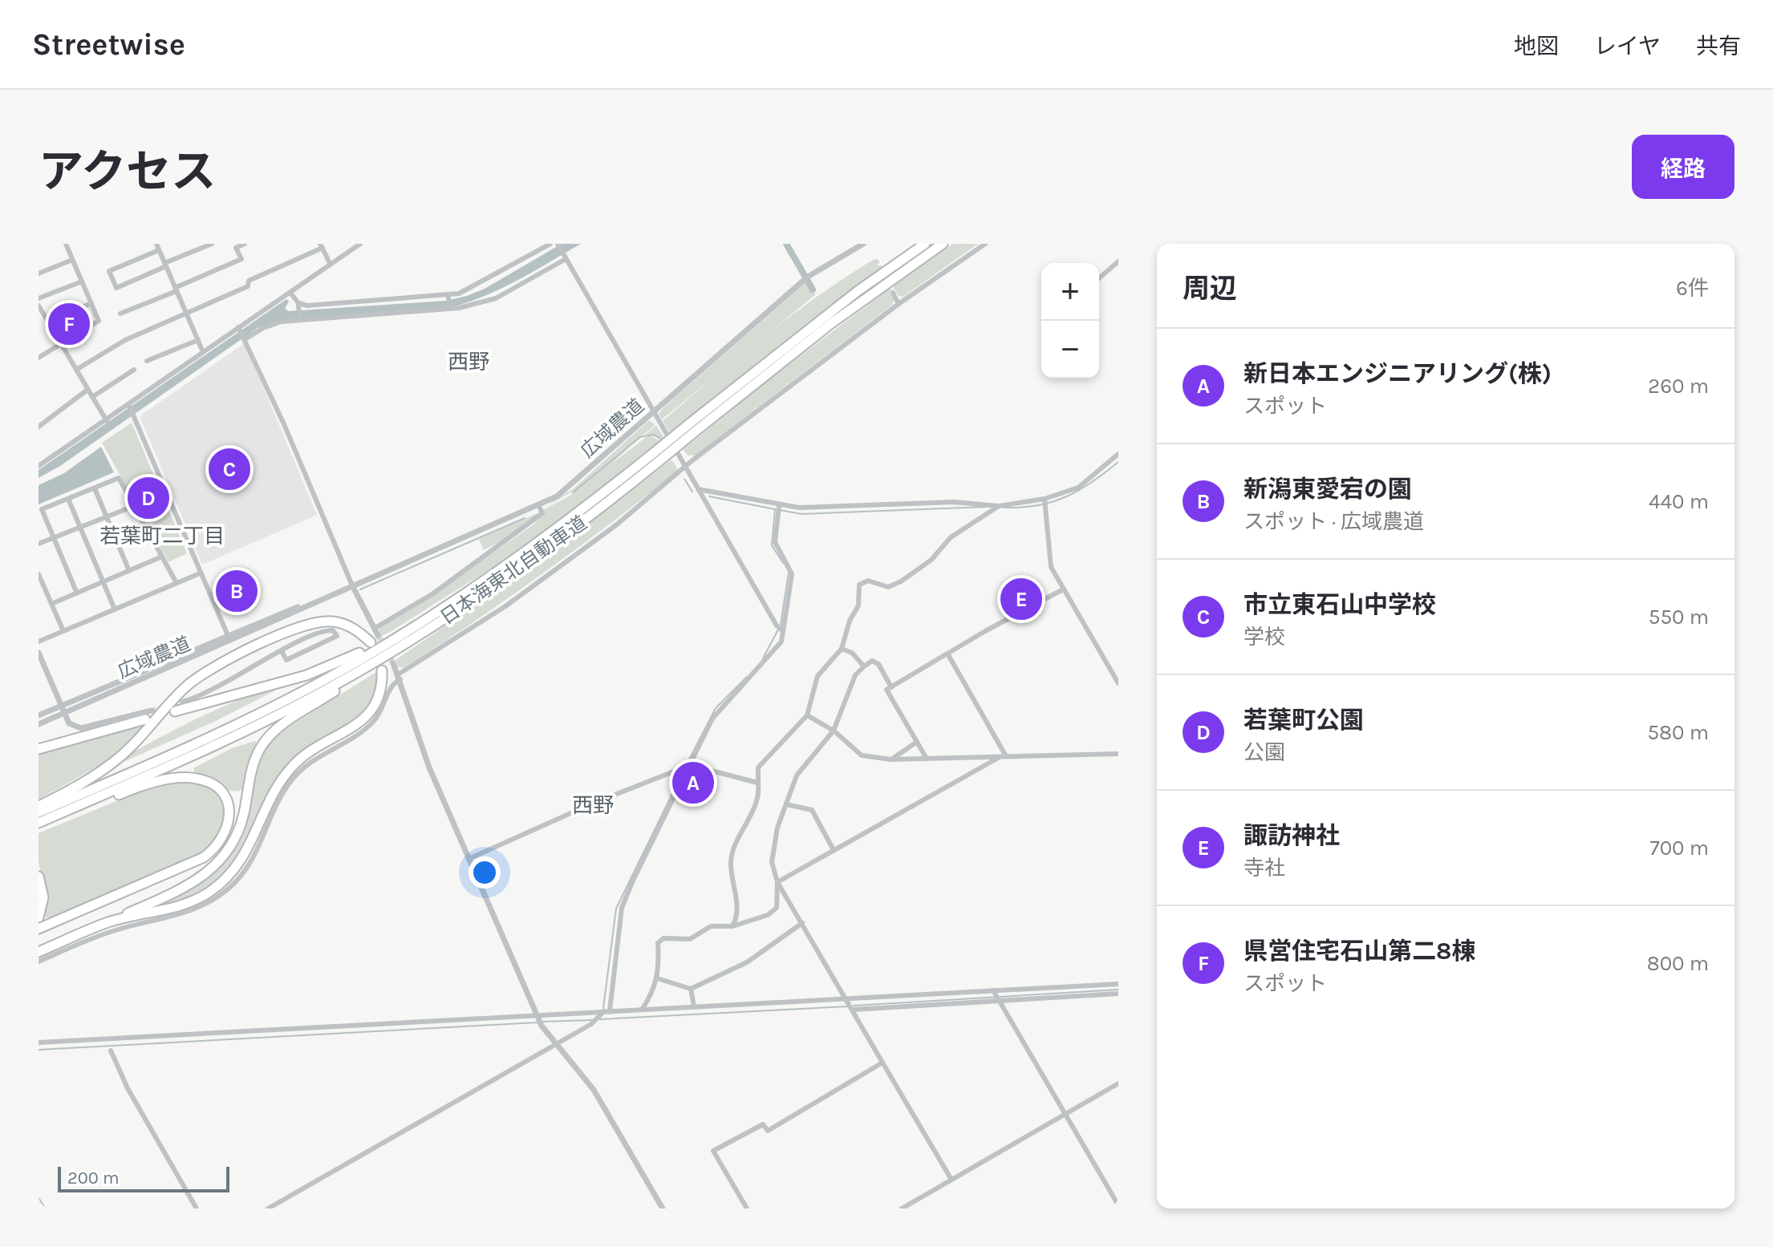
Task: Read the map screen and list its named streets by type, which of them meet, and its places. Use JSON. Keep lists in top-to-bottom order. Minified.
{"streets":{"highway":["日本海東北自動車道"],"street":["広域農道"]},"districts":["西野","若葉町二丁目","西野"],"scale_bar":"200 m","page":{"header":"Streetwise","nav":["地図","レイヤ","共有"],"title":"アクセス","buttons":"経路","heading":["周辺","6件"],"map_buttons":["+","−"],"pins":["F","C","D","B","E","A"],"list":[{"mark":"A","name":"新日本エンジニアリング(株)","note":"スポット","value":"260 m"},{"mark":"B","name":"新潟東愛宕の園","note":"スポット · 広域農道","value":"440 m"},{"mark":"C","name":"市立東石山中学校","note":"学校","value":"550 m"},{"mark":"D","name":"若葉町公園","note":"公園","value":"580 m"},{"mark":"E","name":"諏訪神社","note":"寺社","value":"700 m"},{"mark":"F","name":"県営住宅石山第二8棟","note":"スポット","value":"800 m"}],"scale":"200 m"}}
